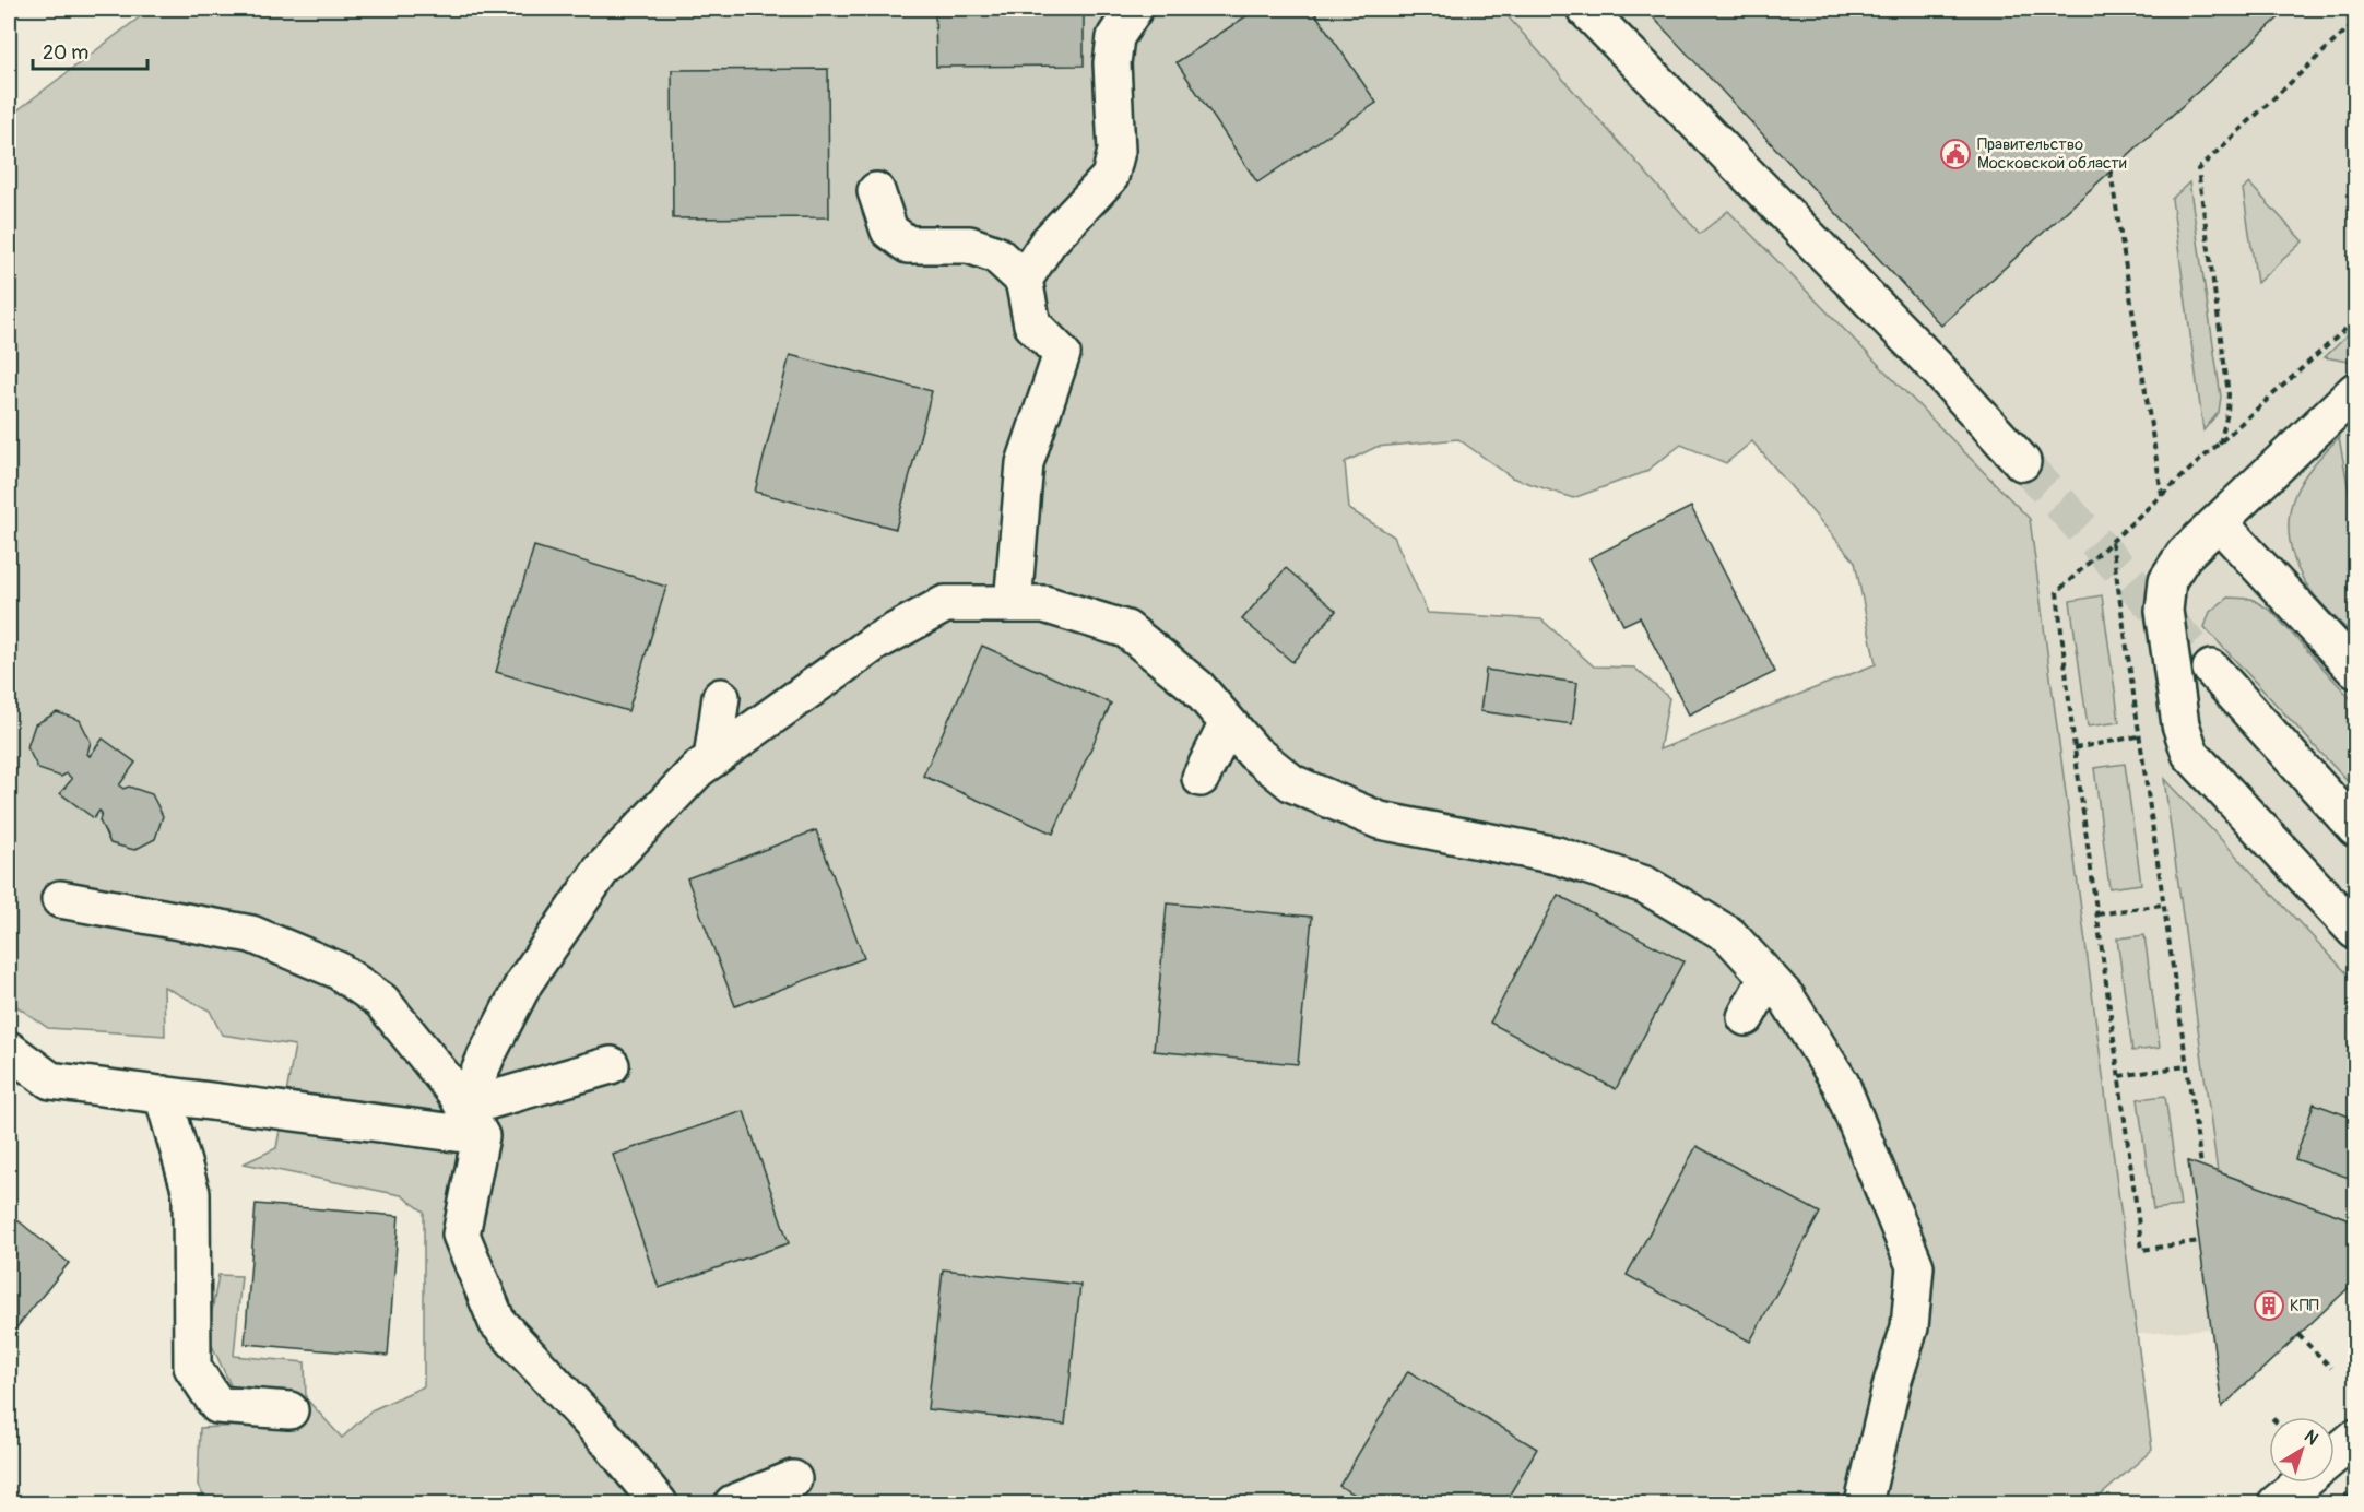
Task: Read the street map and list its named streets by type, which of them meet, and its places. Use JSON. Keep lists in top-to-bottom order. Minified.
{"places":{"public building":["Правительство Московской области"],"building":["КПП"]},"scale_bar":"20 m","north":"top right"}
